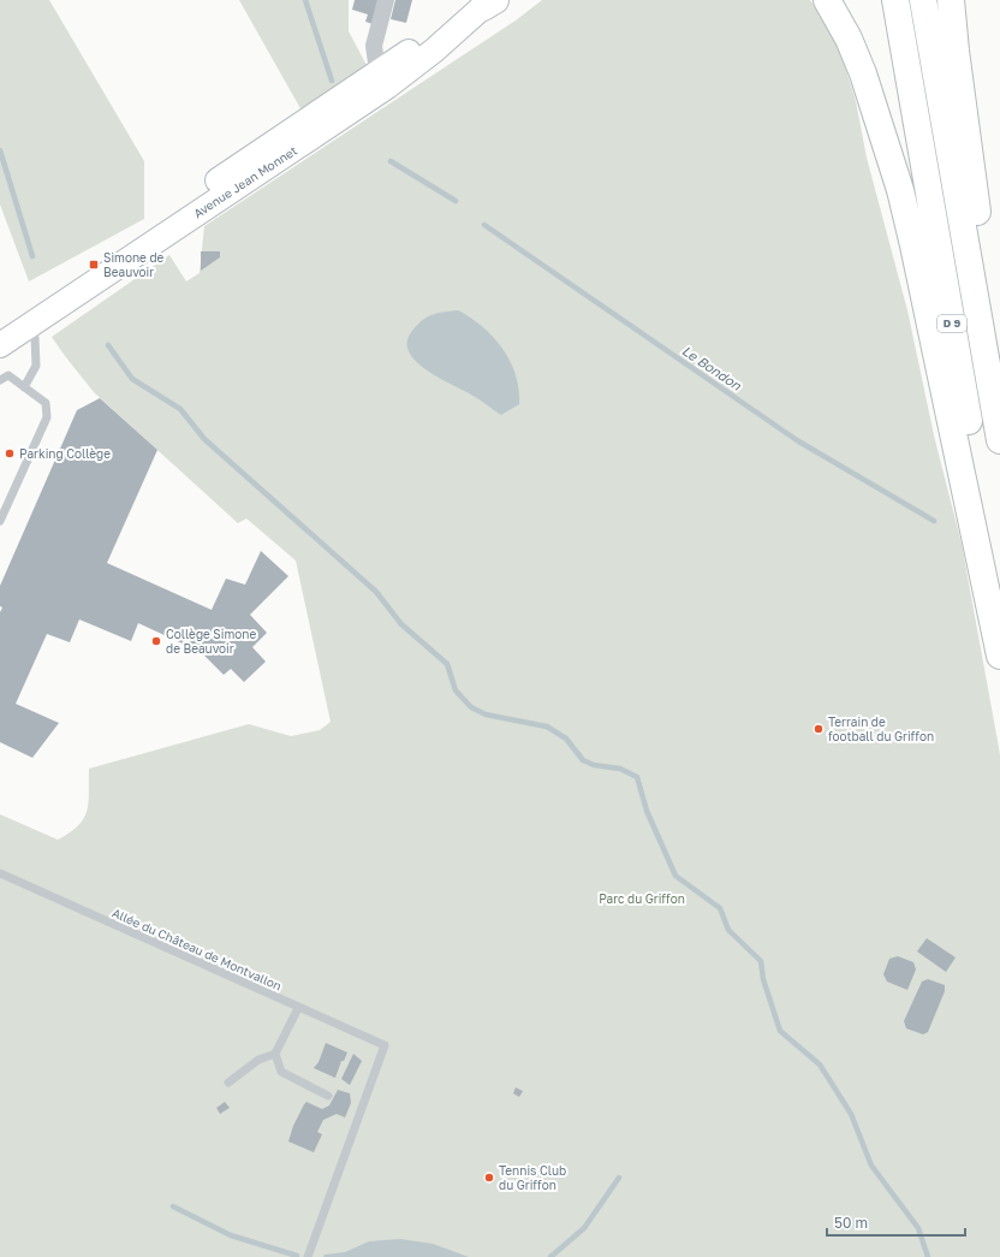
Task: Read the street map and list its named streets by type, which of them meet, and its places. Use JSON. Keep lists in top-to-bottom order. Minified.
{"streets":{"highway":["D 9"],"street":["Avenue Jean Monnet"],"lane":["Allée du Château de Montvallon"]},"water":["Le Bondon"],"parks":["Parc du Griffon"],"places":{"transit":["Simone de Beauvoir"],"other":["Parking Collège","Collège Simone de Beauvoir","Terrain de football du Griffon","Tennis Club du Griffon"]},"scale_bar":"50 m"}
